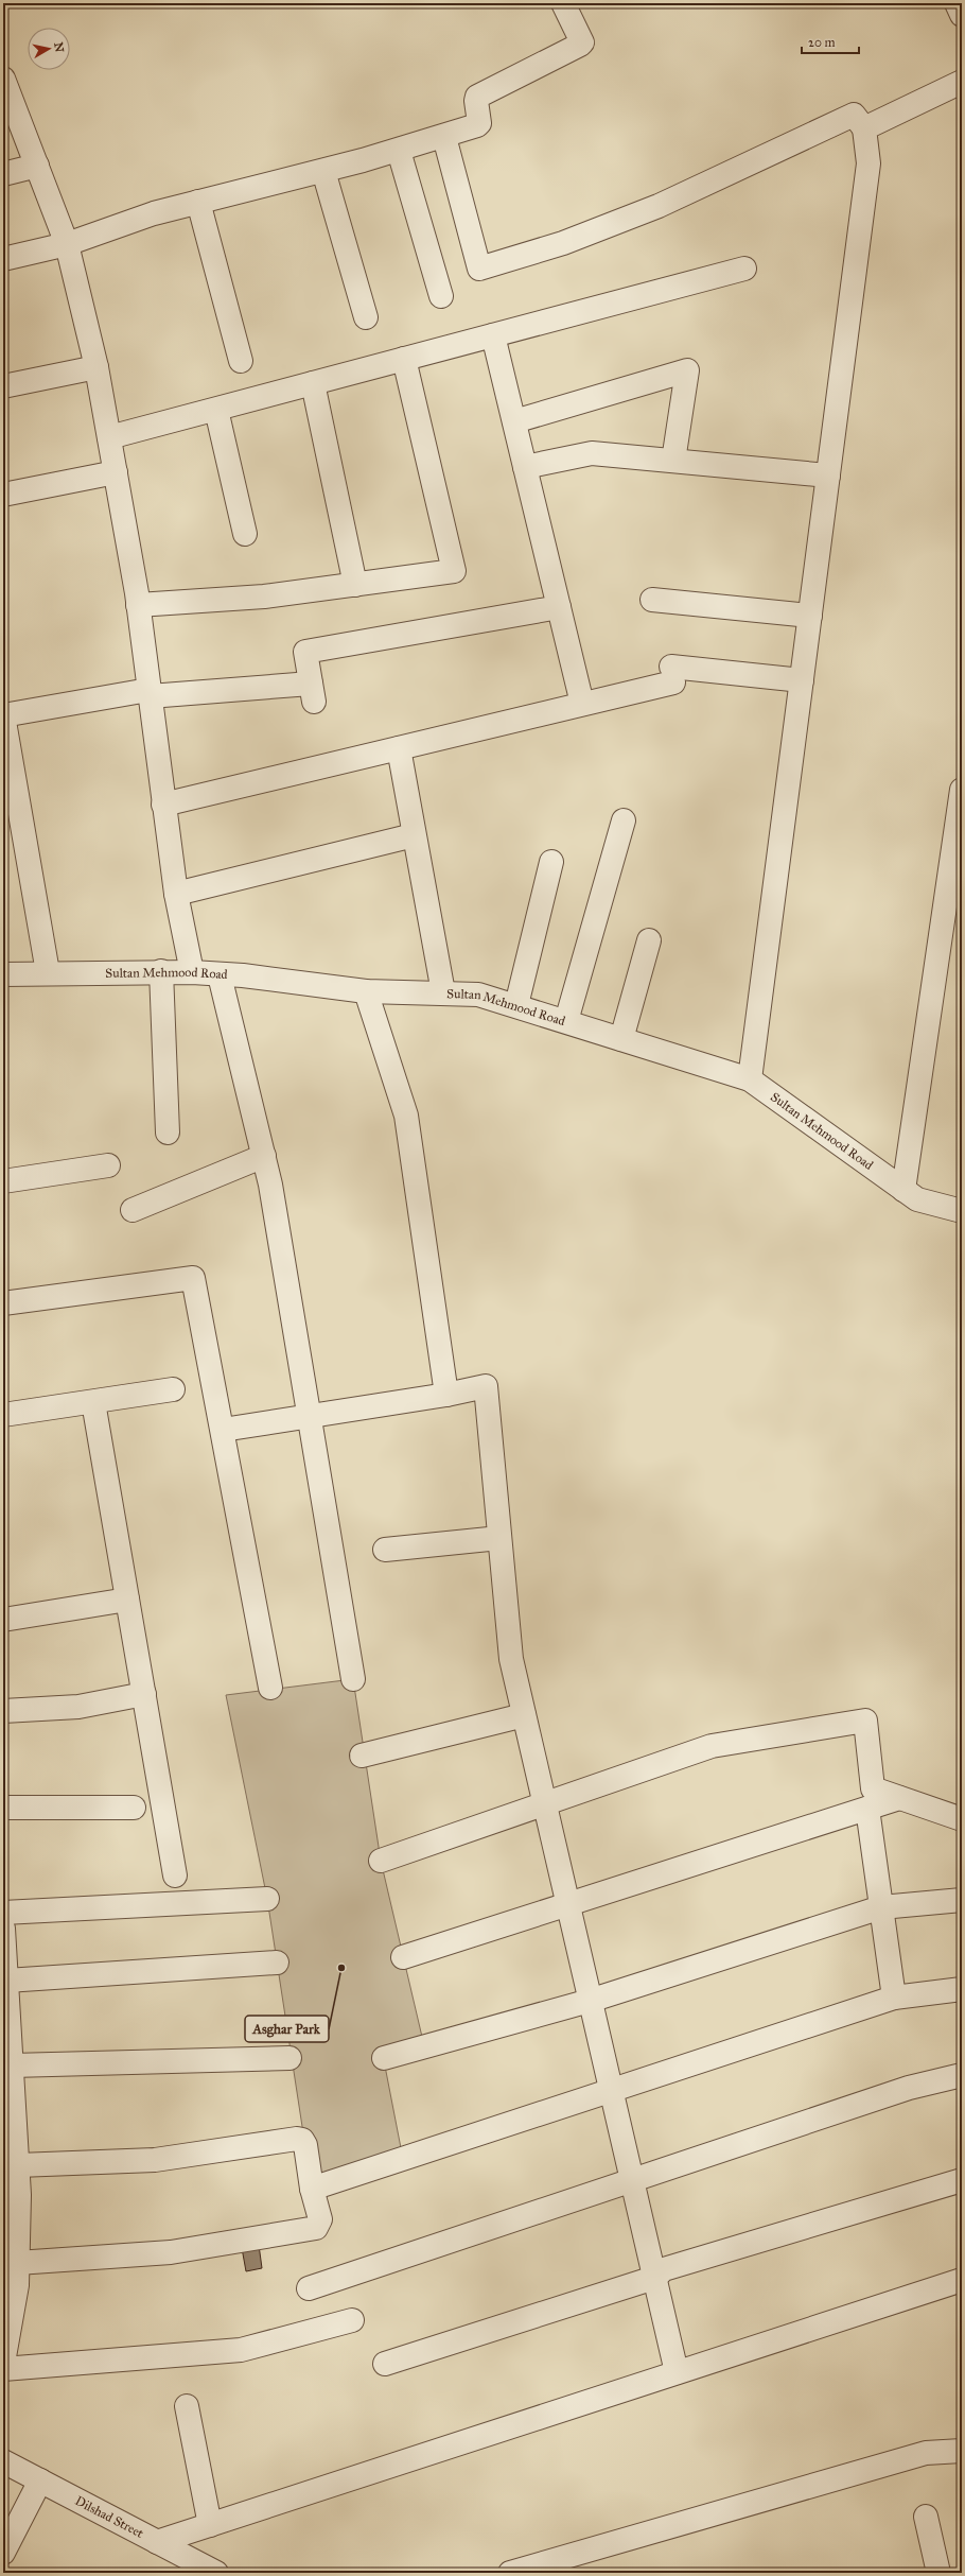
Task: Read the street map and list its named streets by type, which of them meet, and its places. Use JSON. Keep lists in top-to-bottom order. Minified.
{"streets":{"street":["Sultan Mehmood Road","Dilshad Street"]},"places":["Asghar Park"],"scale_bar":"20 m","north":"right"}
